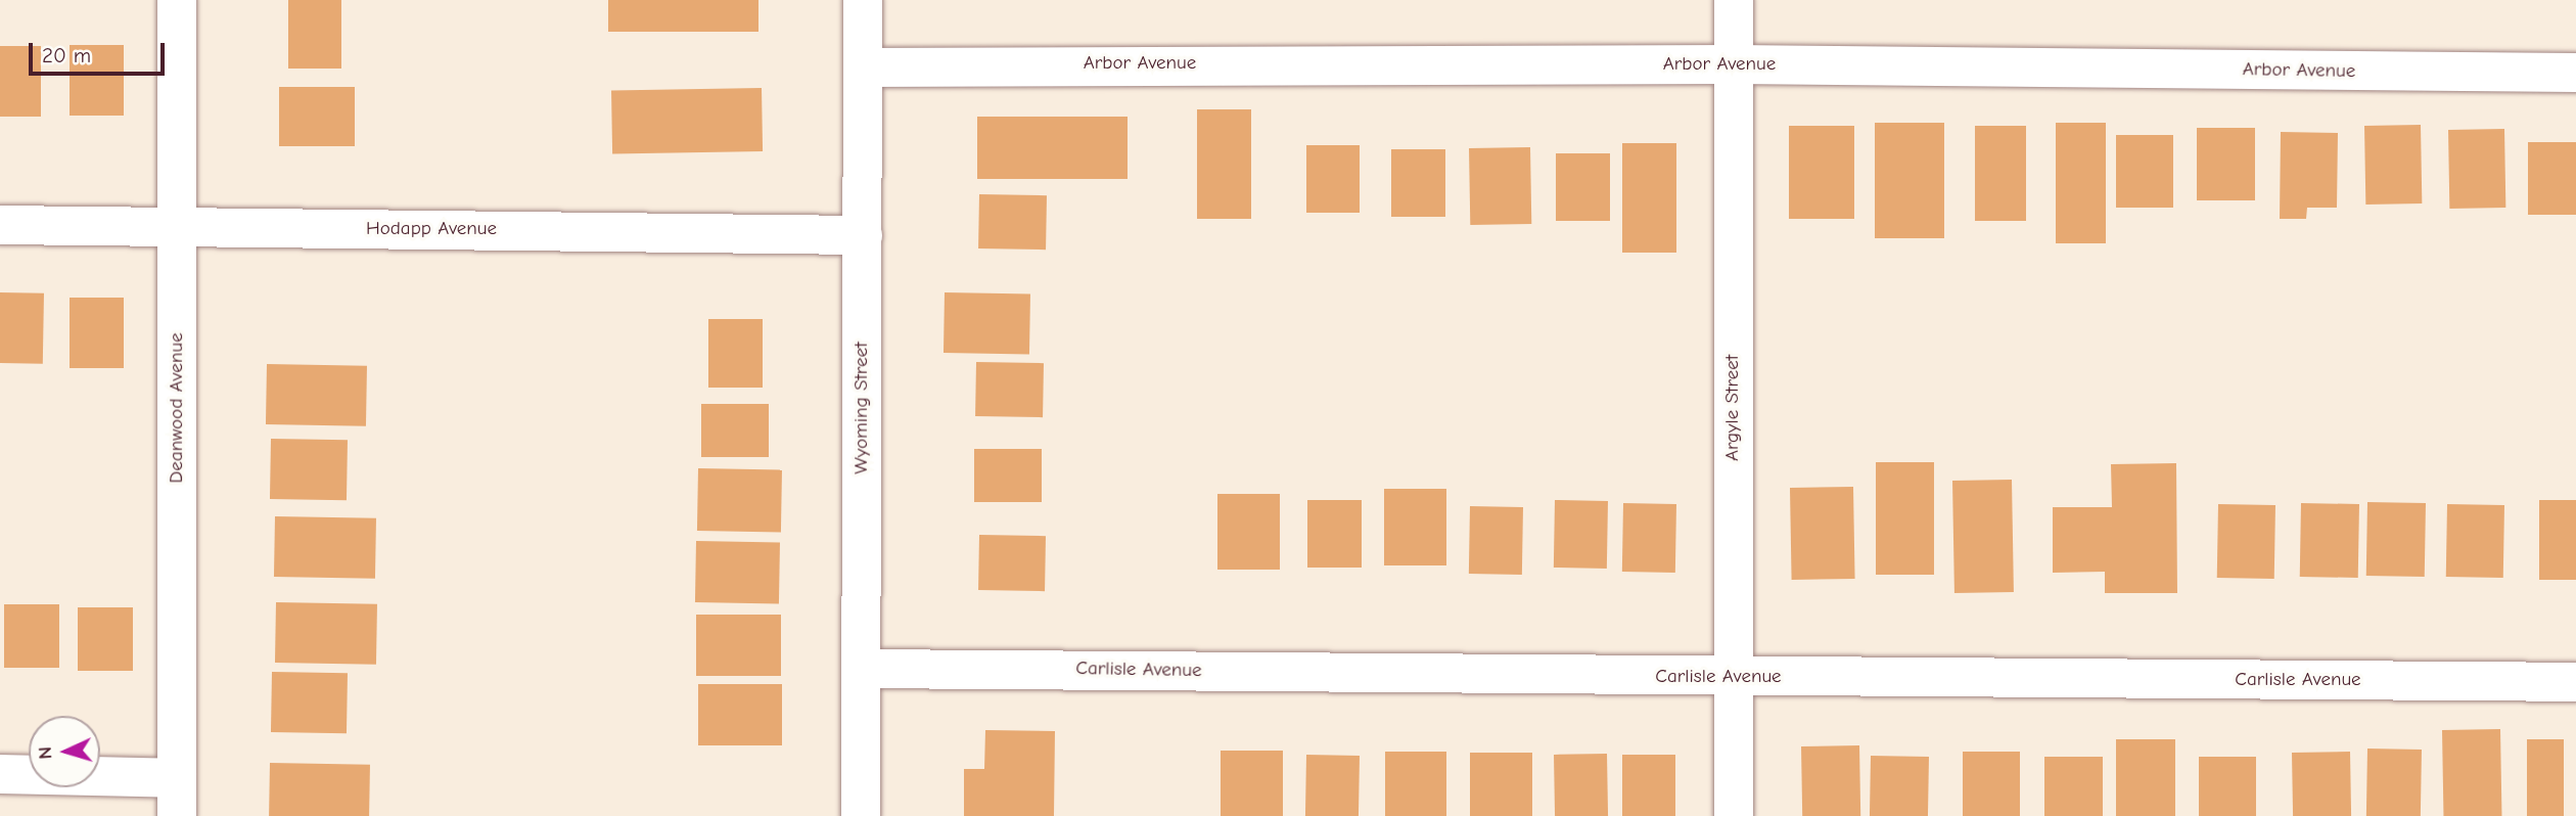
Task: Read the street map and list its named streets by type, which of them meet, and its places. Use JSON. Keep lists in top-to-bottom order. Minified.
{"streets":{"street":["Arbor Avenue","Hodapp Avenue","Deanwood Avenue","Wyoming Street","Argyle Street","Carlisle Avenue"]},"crossings":[["Arbor Avenue","Wyoming Street"],["Arbor Avenue","Argyle Street"],["Hodapp Avenue","Deanwood Avenue"],["Hodapp Avenue","Wyoming Street"],["Wyoming Street","Carlisle Avenue"],["Argyle Street","Carlisle Avenue"]],"scale_bar":"20 m","north":"left"}
